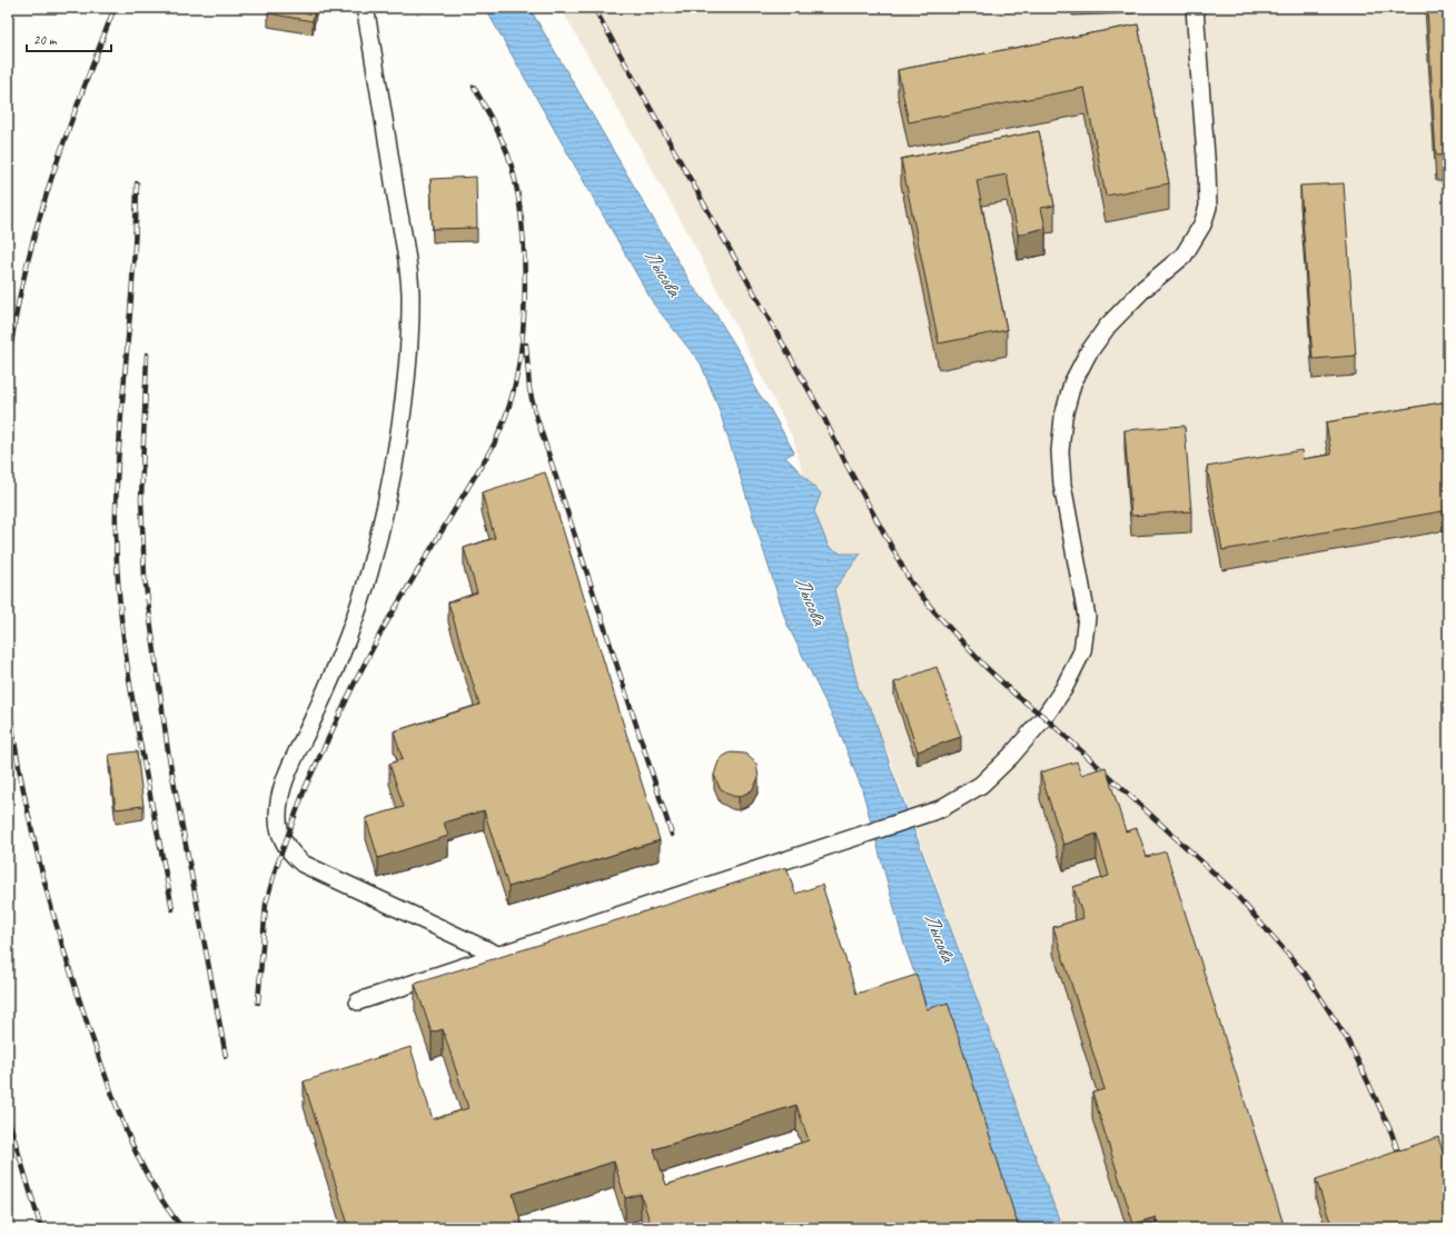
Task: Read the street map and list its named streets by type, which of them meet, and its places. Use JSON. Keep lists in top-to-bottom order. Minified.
{"water":["Лысьва"],"scale_bar":"20 m"}
